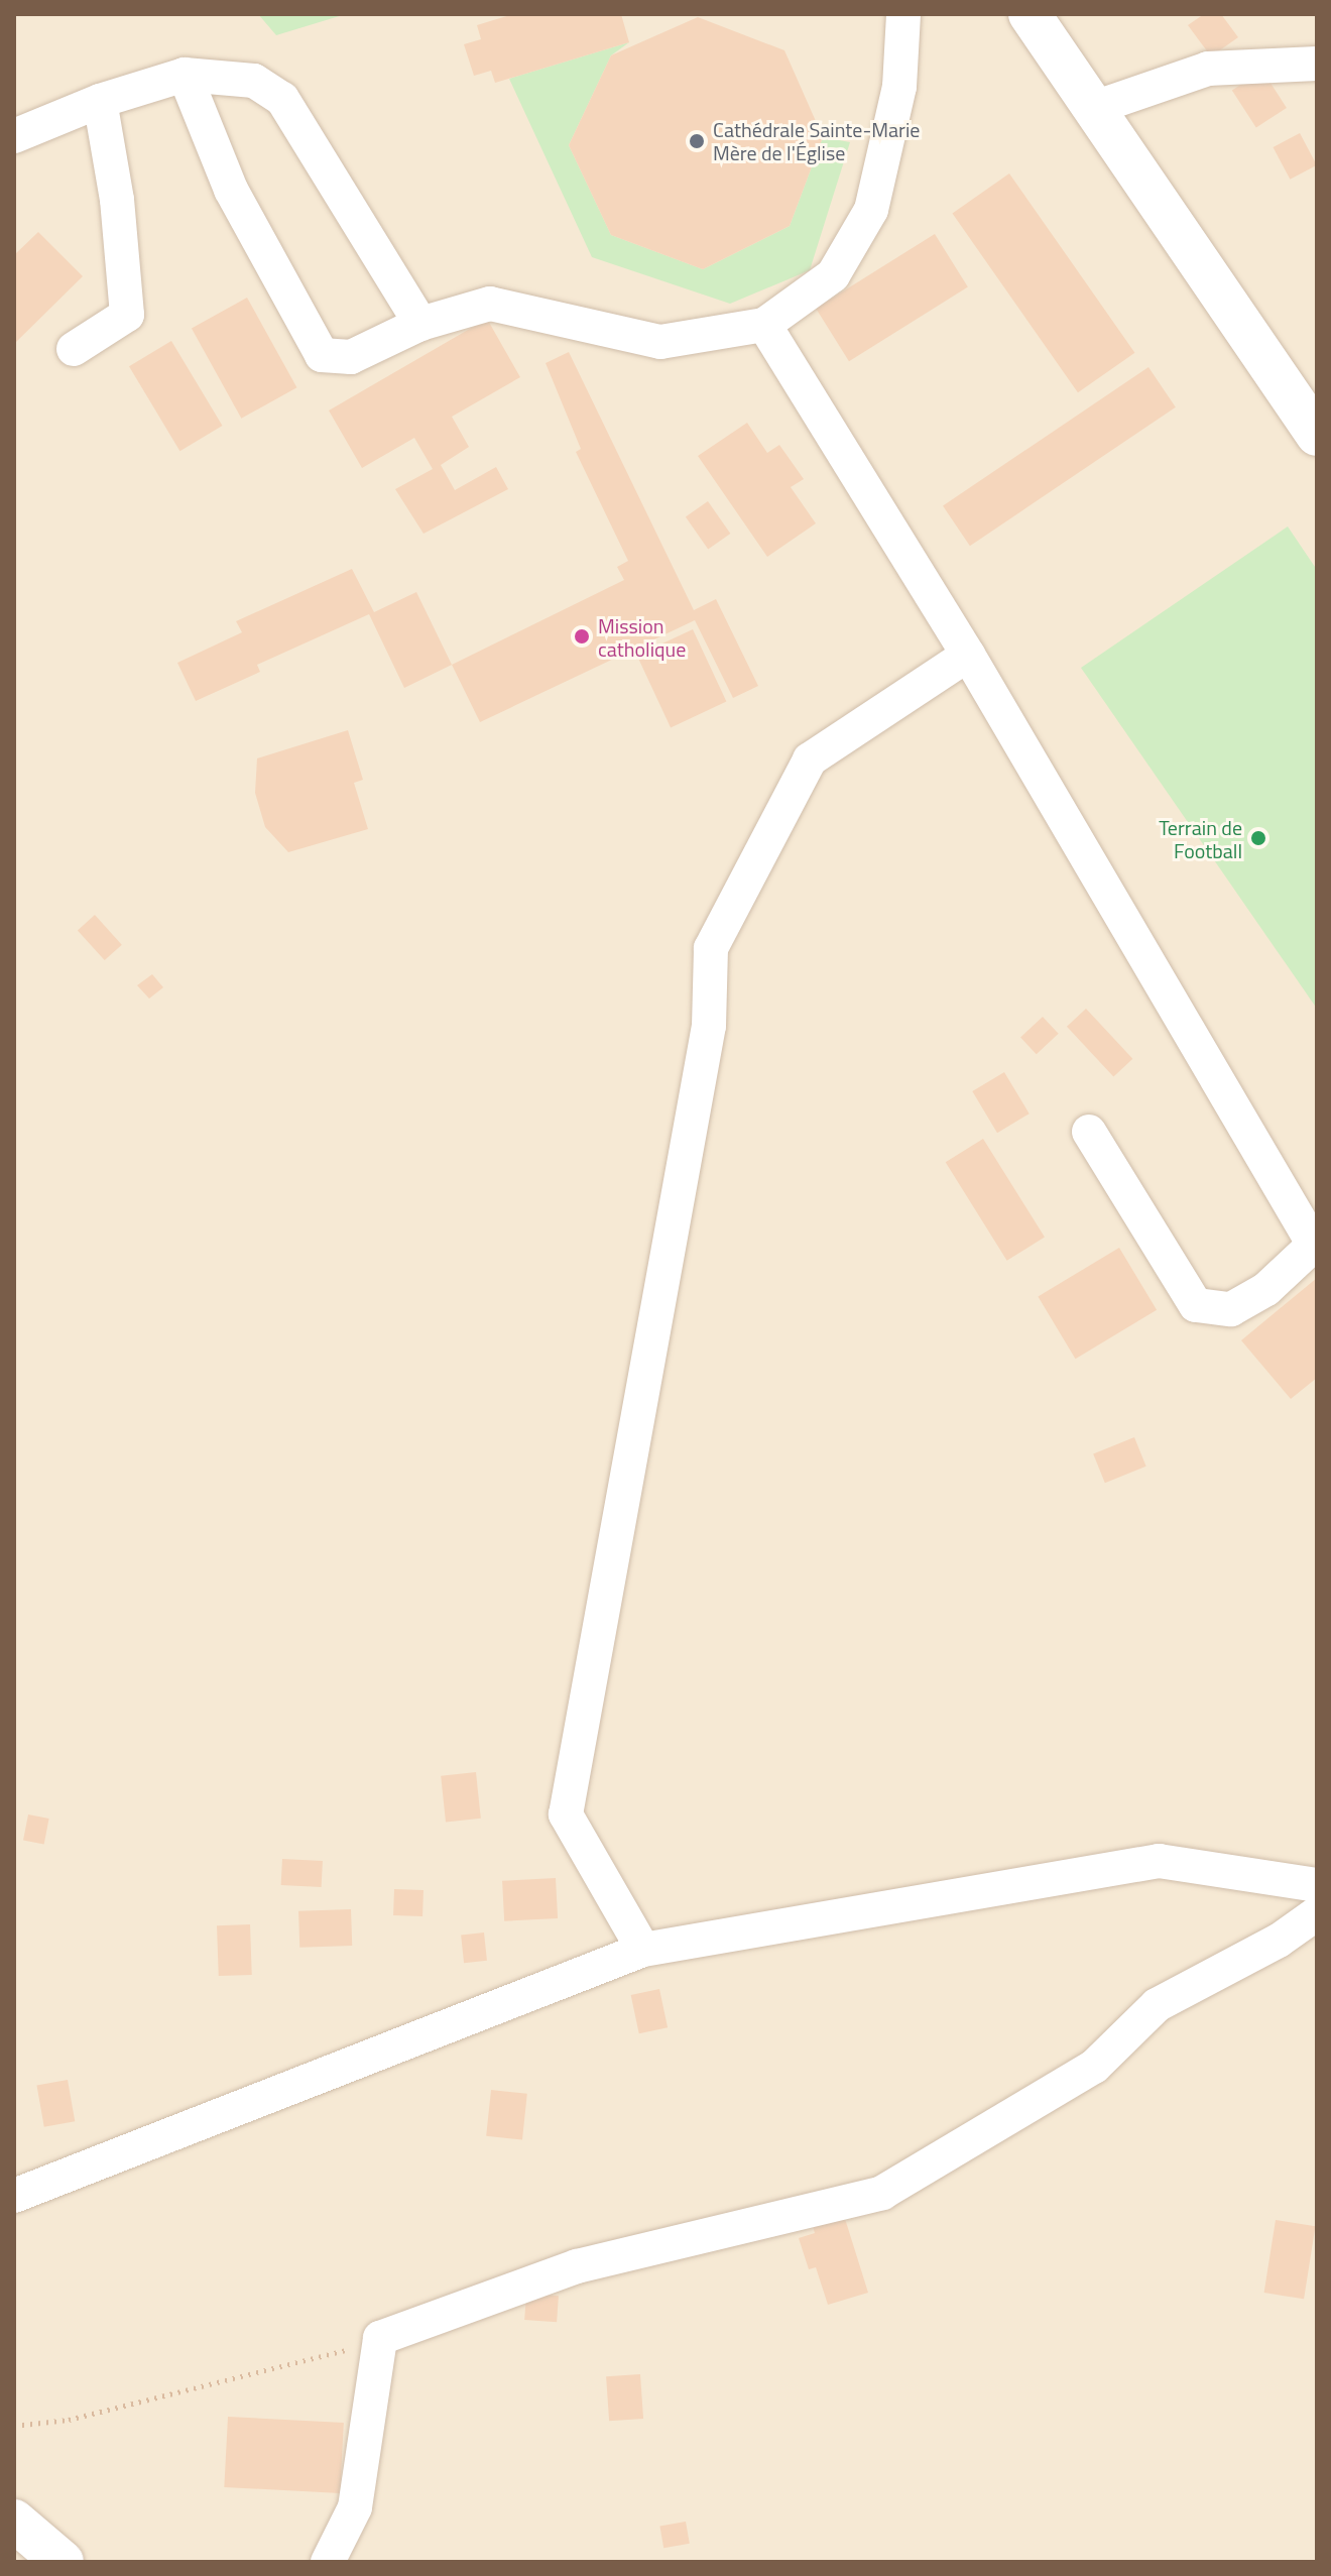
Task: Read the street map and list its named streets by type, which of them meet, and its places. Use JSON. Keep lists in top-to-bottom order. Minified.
{"places":["Cathédrale Sainte-Marie Mère de l'Église","Mission catholique","Terrain de Football"]}
